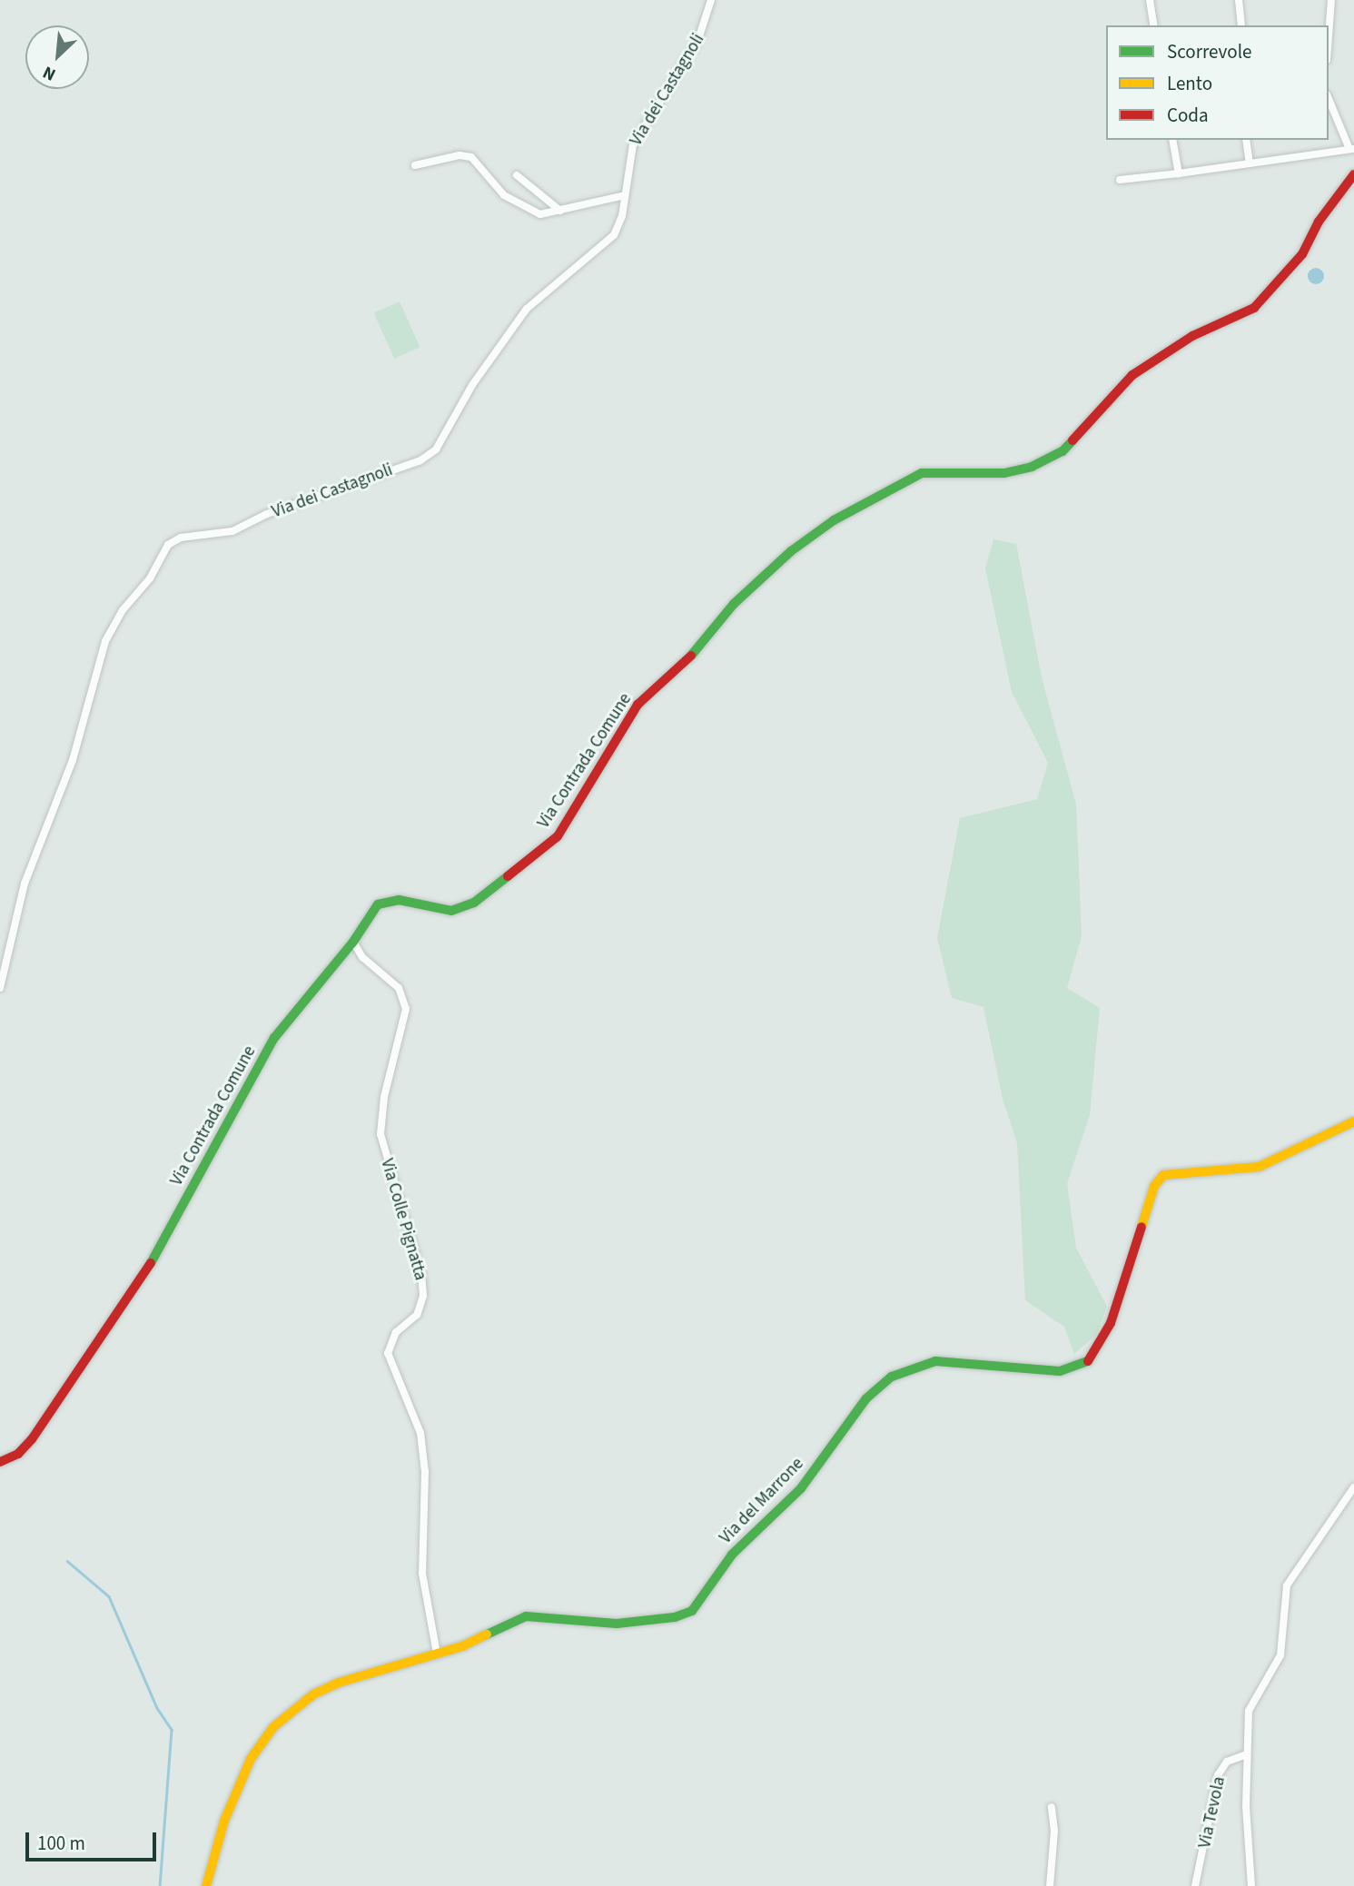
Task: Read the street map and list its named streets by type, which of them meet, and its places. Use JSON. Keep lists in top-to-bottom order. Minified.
{"streets":{"street":["Via dei Castagnoli","Via Contrada Comune","Via Colle Pignatta","Via del Marrone","Via Tevola"]},"crossings":[["Via Contrada Comune","Via Colle Pignatta"],["Via Colle Pignatta","Via del Marrone"]],"legend":["Scorrevole","Lento","Coda"],"scale_bar":"100 m","north":"bottom left"}
